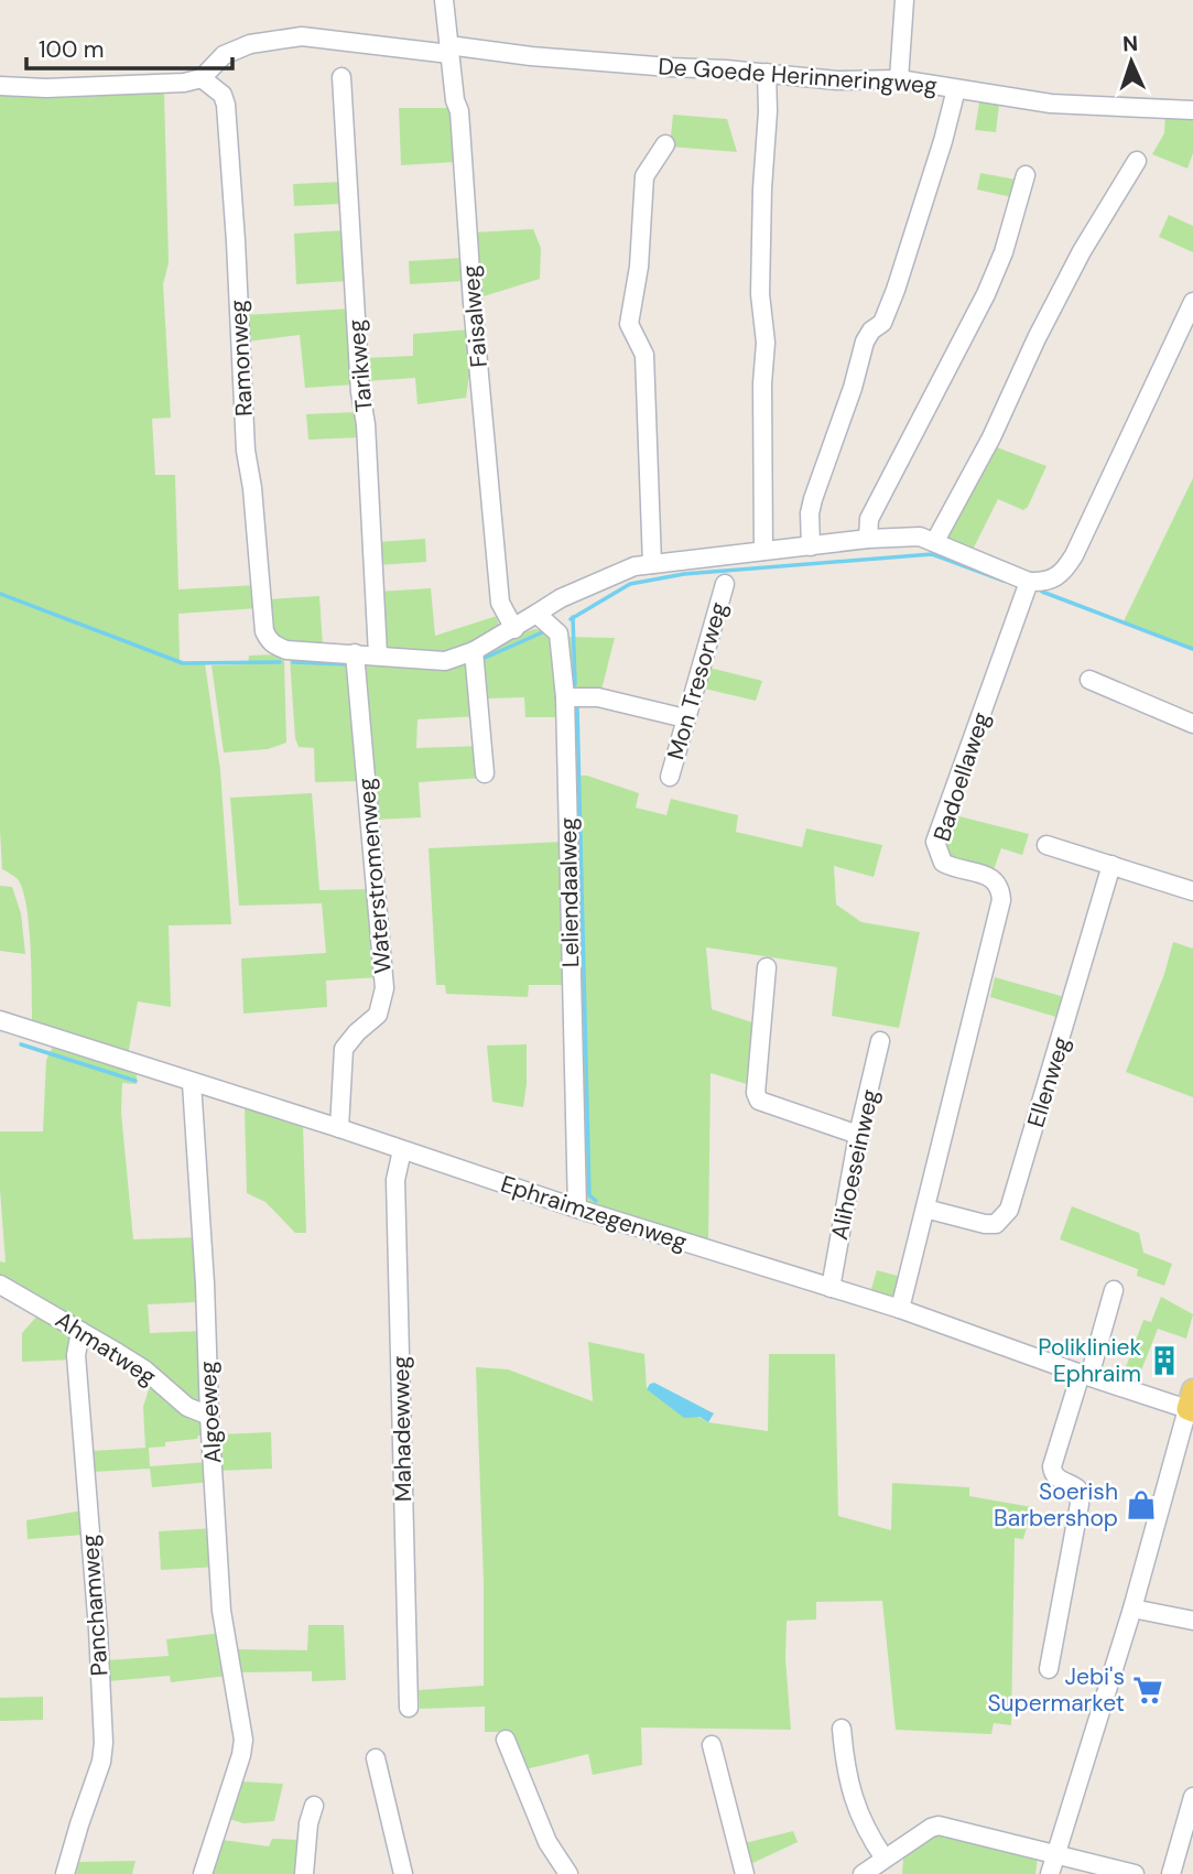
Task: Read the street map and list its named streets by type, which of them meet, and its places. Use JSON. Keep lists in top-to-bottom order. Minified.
{"streets":{"street":["De Goede Herinneringweg","Faisalweg","Ramonweg","Tarikweg","Mon Tresorweg","Badoellaweg","Waterstromenweg","Leliendaalweg","Ellenweg","Alihoeseinweg","Ephraimzegenweg","Ahmatweg","Algoeweg","Mahadewweg","Panchamweg"]},"crossings":[["De Goede Herinneringweg","Faisalweg"],["De Goede Herinneringweg","Ramonweg"],["Ramonweg","Waterstromenweg"],["Badoellaweg","Ellenweg"],["Badoellaweg","Ephraimzegenweg"],["Waterstromenweg","Ephraimzegenweg"],["Leliendaalweg","Ephraimzegenweg"],["Alihoeseinweg","Ephraimzegenweg"],["Ephraimzegenweg","Algoeweg"],["Ephraimzegenweg","Mahadewweg"],["Ahmatweg","Algoeweg"],["Ahmatweg","Panchamweg"]],"places":{"building":["Polikliniek Ephraim"],"shop":["Soerish Barbershop"],"supermarket":["Jebi's Supermarket"]},"scale_bar":"100 m","north":"top"}
